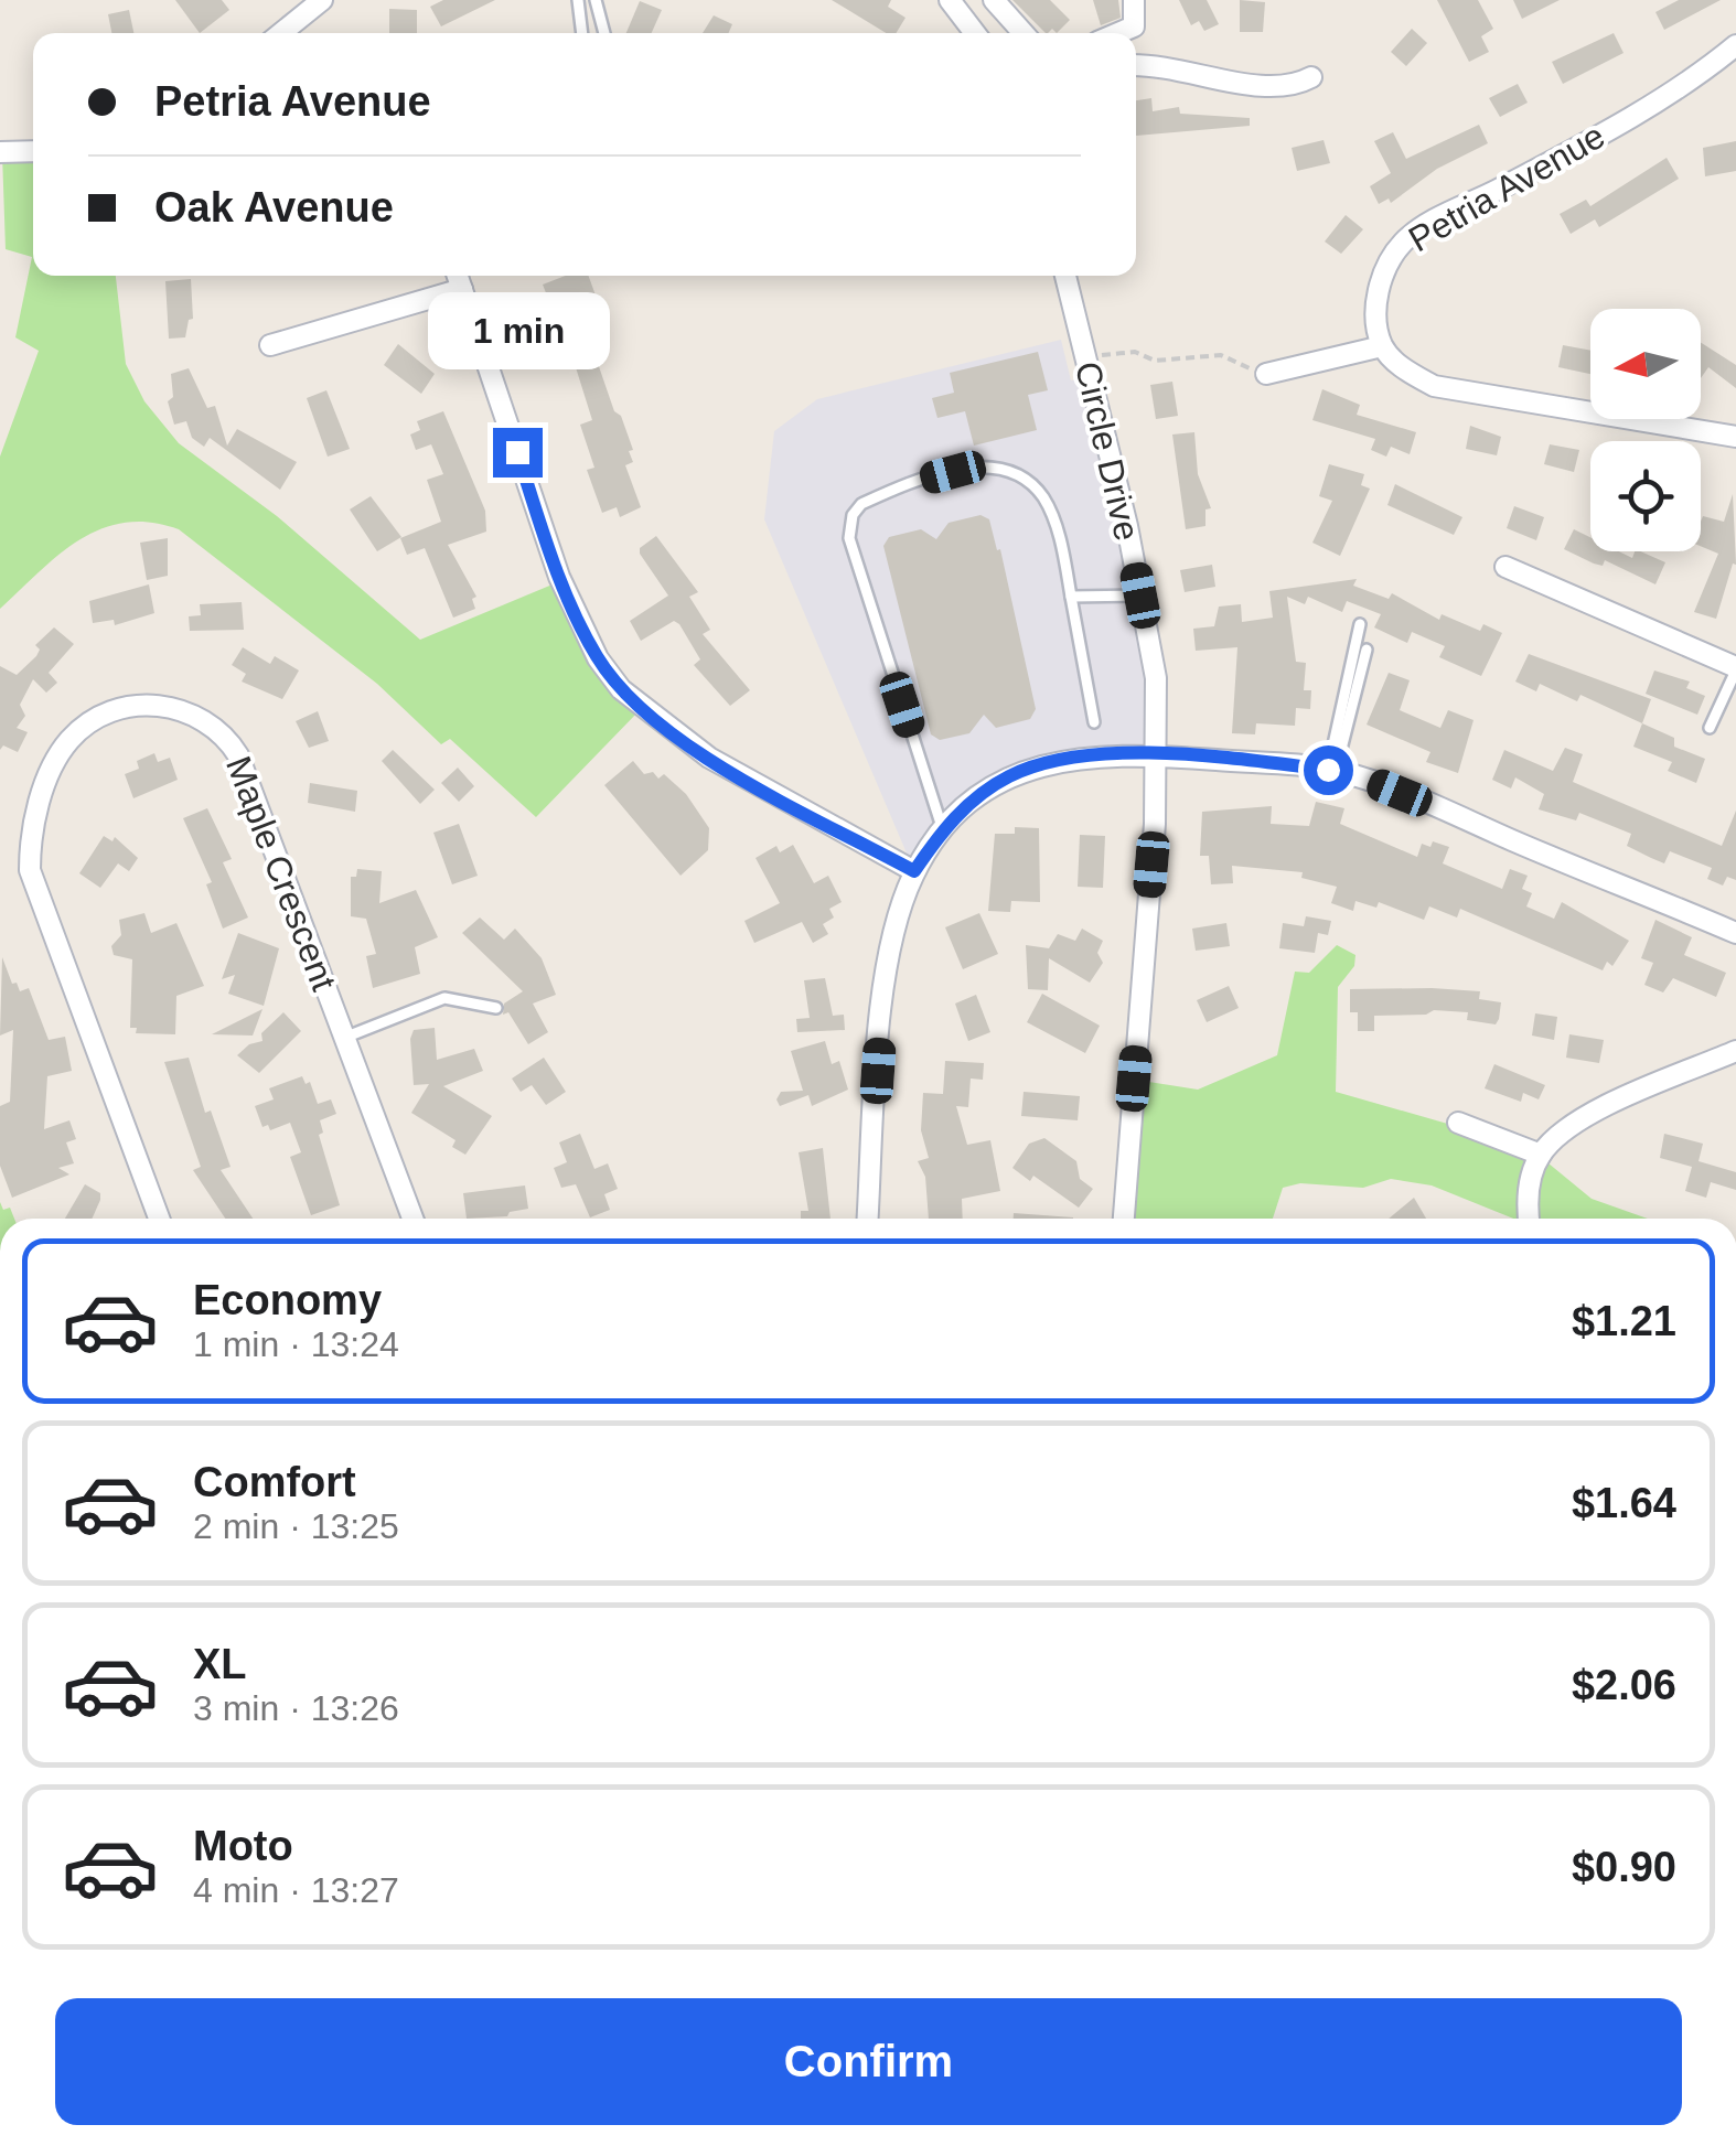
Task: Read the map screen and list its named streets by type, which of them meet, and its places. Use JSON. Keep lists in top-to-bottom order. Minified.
{"streets":{"street":["Petria Avenue","Circle Drive","Maple Crescent"]},"north":"left","page":{"banner":["Petria Avenue","Oak Avenue"],"bubble":"1 min","list":[{"name":"Economy","note":"1 min · 13:24","value":"$1.21"},{"name":"Comfort","note":"2 min · 13:25","value":"$1.64"},{"name":"XL","note":"3 min · 13:26","value":"$2.06"},{"name":"Moto","note":"4 min · 13:27","value":"$0.90"}],"buttons":"Confirm"}}
